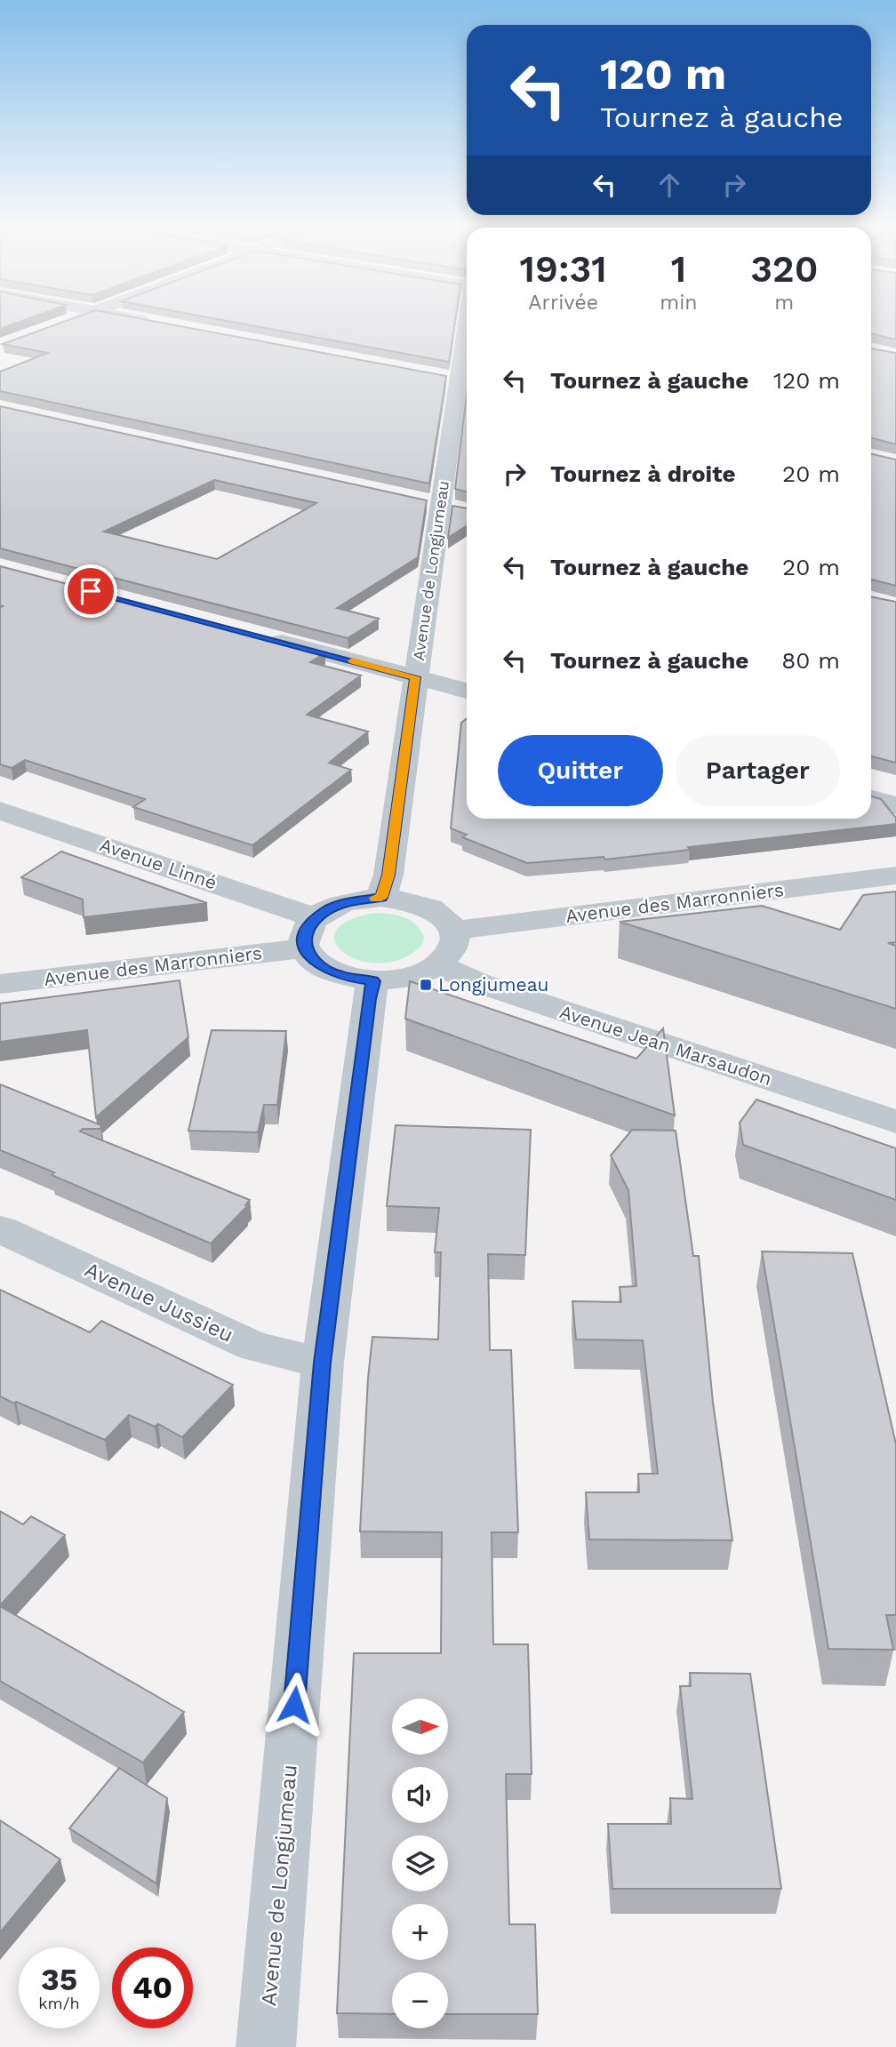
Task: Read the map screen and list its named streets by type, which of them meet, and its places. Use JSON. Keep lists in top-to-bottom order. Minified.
{"streets":{"street":["Avenue de Longjumeau","Avenue Linné","Avenue des Marronniers","Avenue Jean Marsaudon","Avenue Jussieu"]},"crossings":[["Avenue de Longjumeau","Avenue Linné"],["Avenue de Longjumeau","Avenue des Marronniers"],["Avenue de Longjumeau","Avenue Jean Marsaudon"],["Avenue de Longjumeau","Avenue Jussieu"],["Avenue Linné","Avenue des Marronniers"],["Avenue Linné","Avenue Jean Marsaudon"],["Avenue des Marronniers","Avenue Jean Marsaudon"]],"places":{"transit":["Longjumeau"]},"north":"right","page":{"turn":["120 m","Tournez à gauche"],"eta":["19:31","Arrivée","1","min","320","m"],"list":[{"name":"Tournez à gauche","value":"120 m"},{"name":"Tournez à droite","value":"20 m"},{"name":"Tournez à gauche","value":"20 m"},{"name":"Tournez à gauche","value":"80 m"}],"buttons":["Quitter","Partager"],"map_buttons":["+","−"],"speed":"35 km/h","limit":"40"}}
